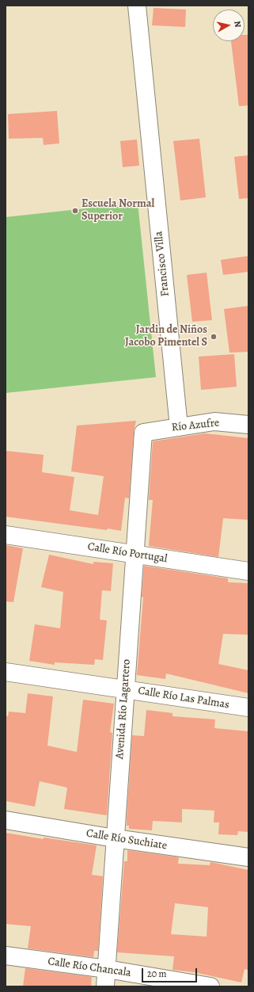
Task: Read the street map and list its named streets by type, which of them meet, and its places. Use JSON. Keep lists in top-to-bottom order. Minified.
{"streets":{"street":["Francisco Villa","Río Azufre","Calle Río Portugal","Calle Río Las Palmas","Avenida Río Lagartero","Calle Río Suchiate","Calle Río Chancala"]},"crossings":[["Francisco Villa","Río Azufre"],["Río Azufre","Avenida Río Lagartero"],["Calle Río Portugal","Avenida Río Lagartero"],["Calle Río Las Palmas","Avenida Río Lagartero"],["Avenida Río Lagartero","Calle Río Suchiate"],["Avenida Río Lagartero","Calle Río Chancala"]],"places":["Escuela Normal Superior","Jardin de Niños Jacobo Pimentel S"],"scale_bar":"20 m","north":"right"}
